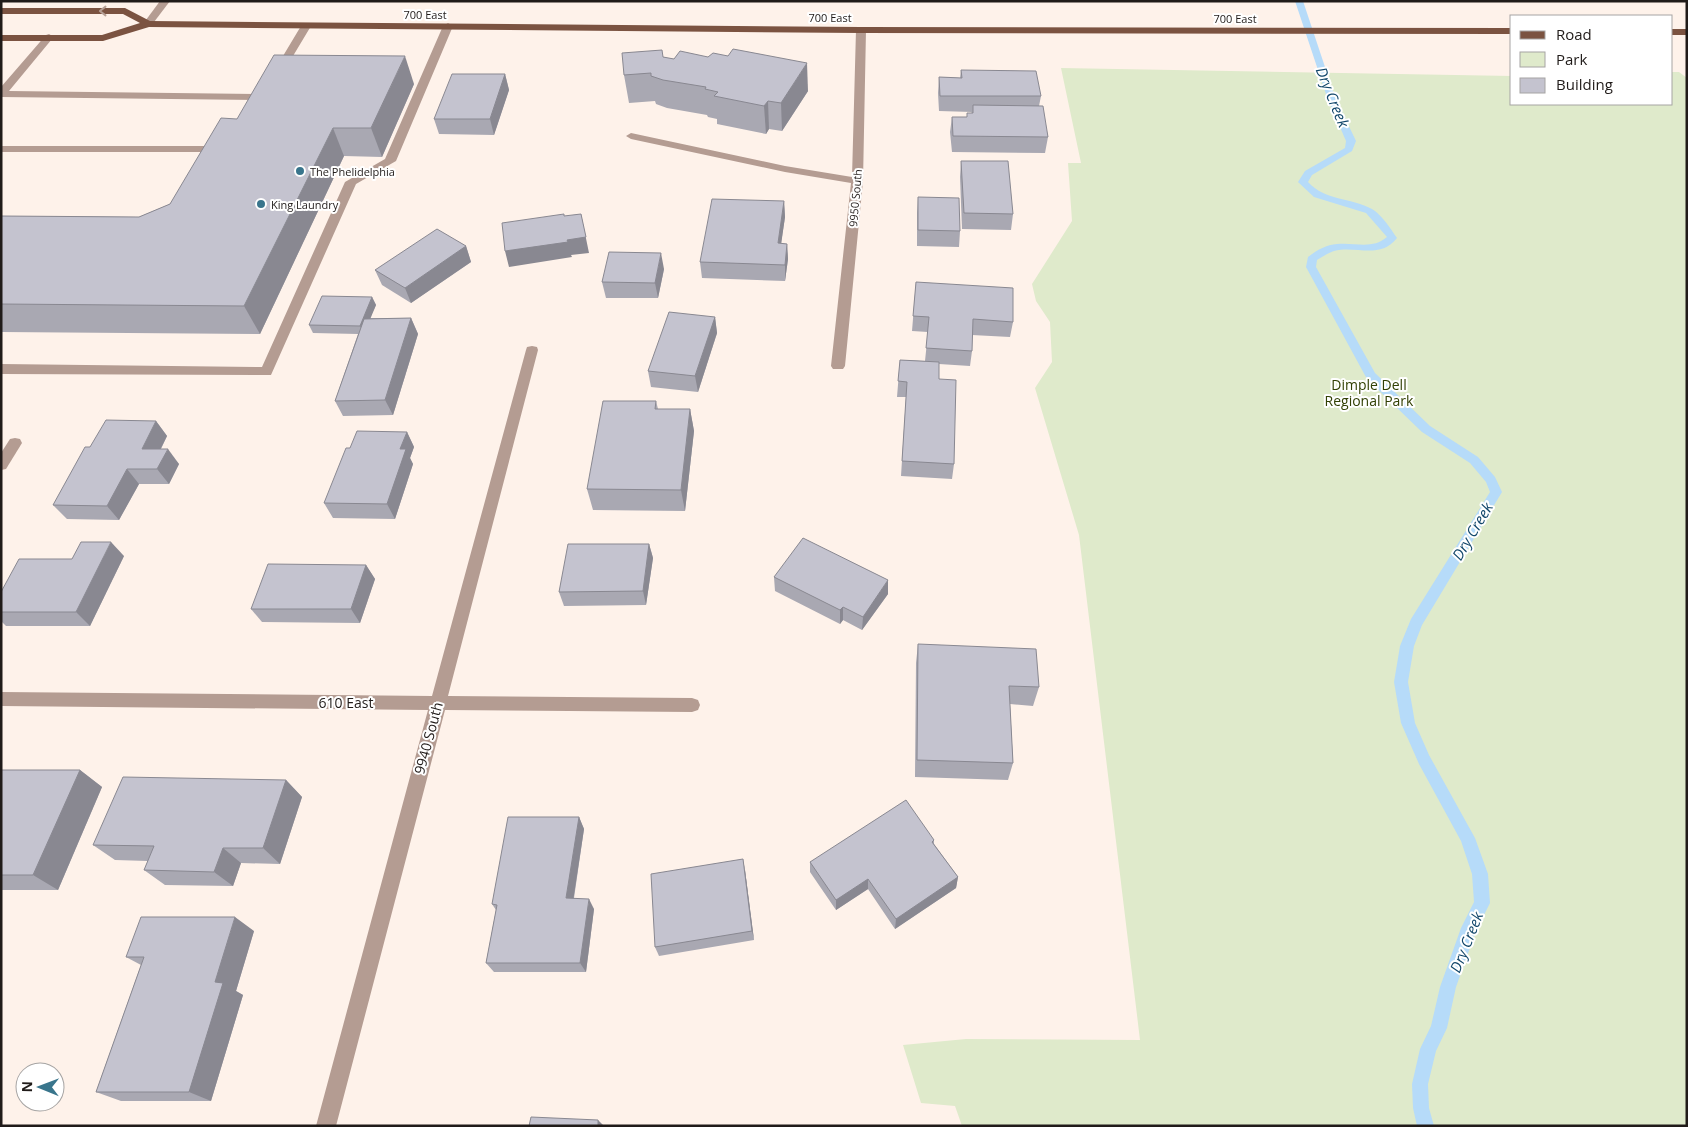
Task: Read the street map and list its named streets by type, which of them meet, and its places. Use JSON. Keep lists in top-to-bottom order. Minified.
{"streets":{"main road":["700 East"],"street":["9950 South","610 East","9940 South"]},"crossings":[["700 East","9950 South"],["610 East","9940 South"]],"water":["Dry Creek"],"parks":["Dimple Dell Regional Park"],"places":["The Phelidelphia","King Laundry"],"legend":["Road","Park","Building"],"north":"left"}
